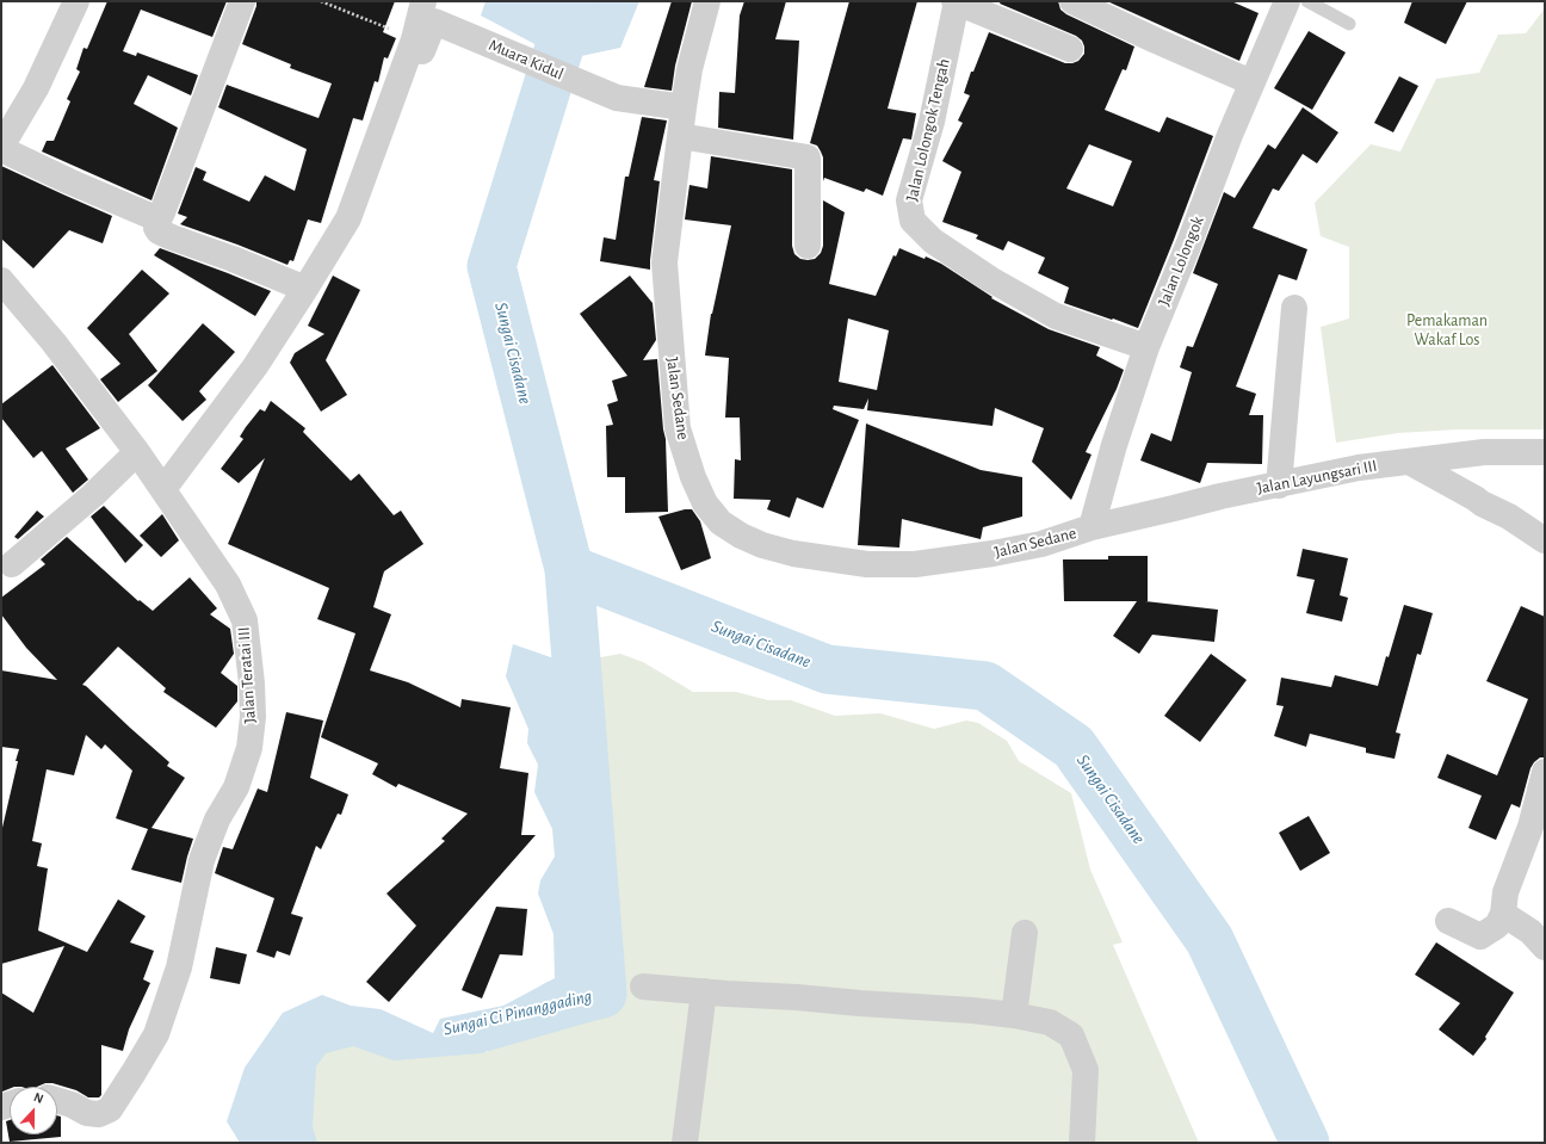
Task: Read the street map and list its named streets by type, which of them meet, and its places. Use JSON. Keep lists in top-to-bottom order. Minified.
{"streets":{"street":["Muara Kidul","Jalan Lolongok Tengah","Jalan Lolongok","Jalan Sedane","Jalan Layungsari III","Jalan Teratai III"]},"crossings":[["Muara Kidul","Jalan Sedane"],["Jalan Lolongok Tengah","Jalan Lolongok"],["Jalan Lolongok","Jalan Sedane"],["Jalan Lolongok","Jalan Layungsari III"],["Jalan Sedane","Jalan Layungsari III"]],"water":["Sungai Cisadane","Sungai Ci Pinanggading"],"parks":["Pemakaman Wakaf Los"],"north":"top"}
